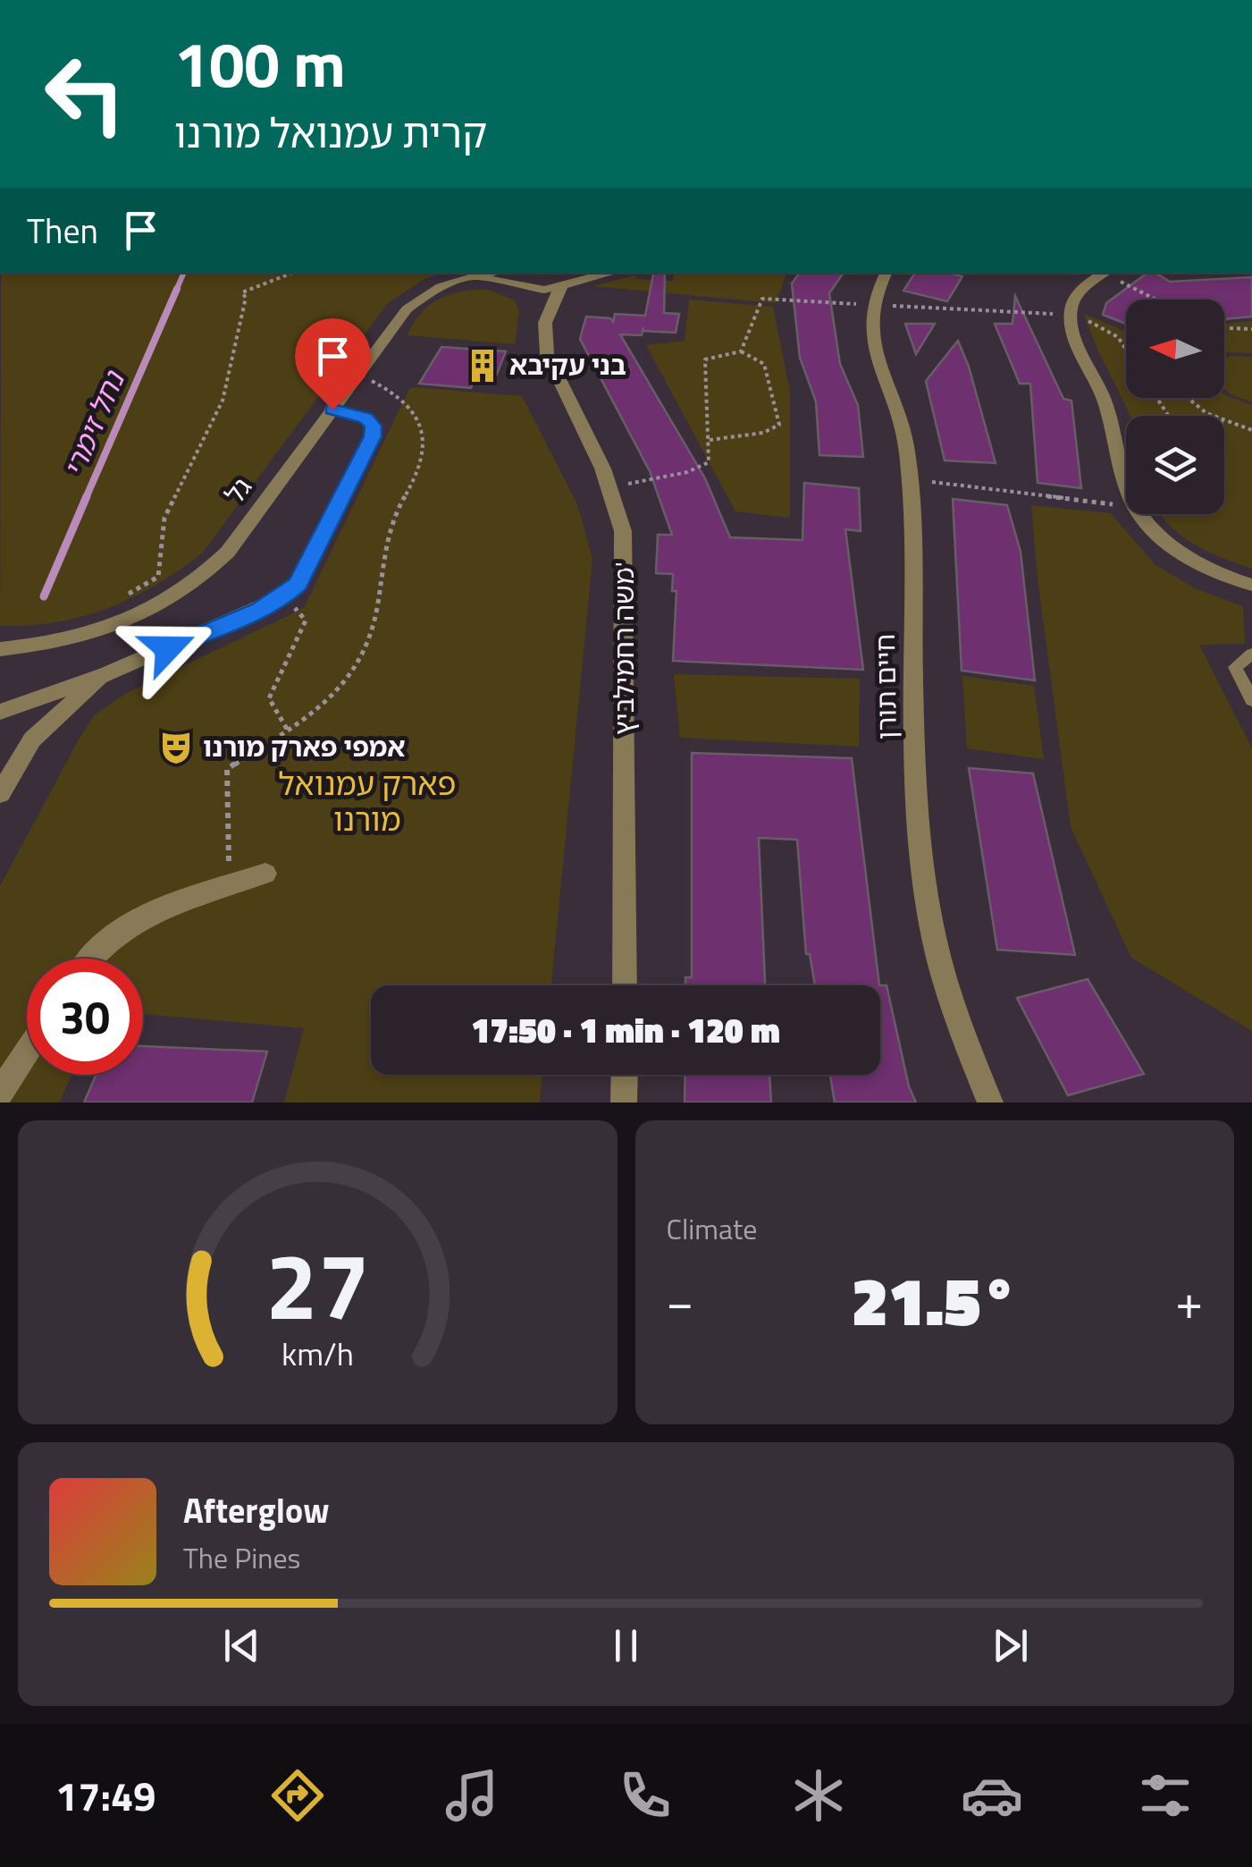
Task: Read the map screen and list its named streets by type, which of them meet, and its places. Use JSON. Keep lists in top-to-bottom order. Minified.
{"streets":{"street":["גל","משה רחמילביץ'","חיים תורן"]},"water":["נחל זימרי"],"parks":["פארק עמנואל מורנו"],"places":{"building":["בני עקיבא"],"theatre":["אמפי פארק מורנו"]},"north":"left","page":{"turn":["100 m","קרית עמנואל מורנו"],"then":"Then","limit":"30","trip":"17:50 · 1 min · 120 m","tile":"Climate","heat":["−","21.5°","+"],"song":["Afterglow","The Pines"],"tabs":"17:49","gauge":["27","km/h"]}}
